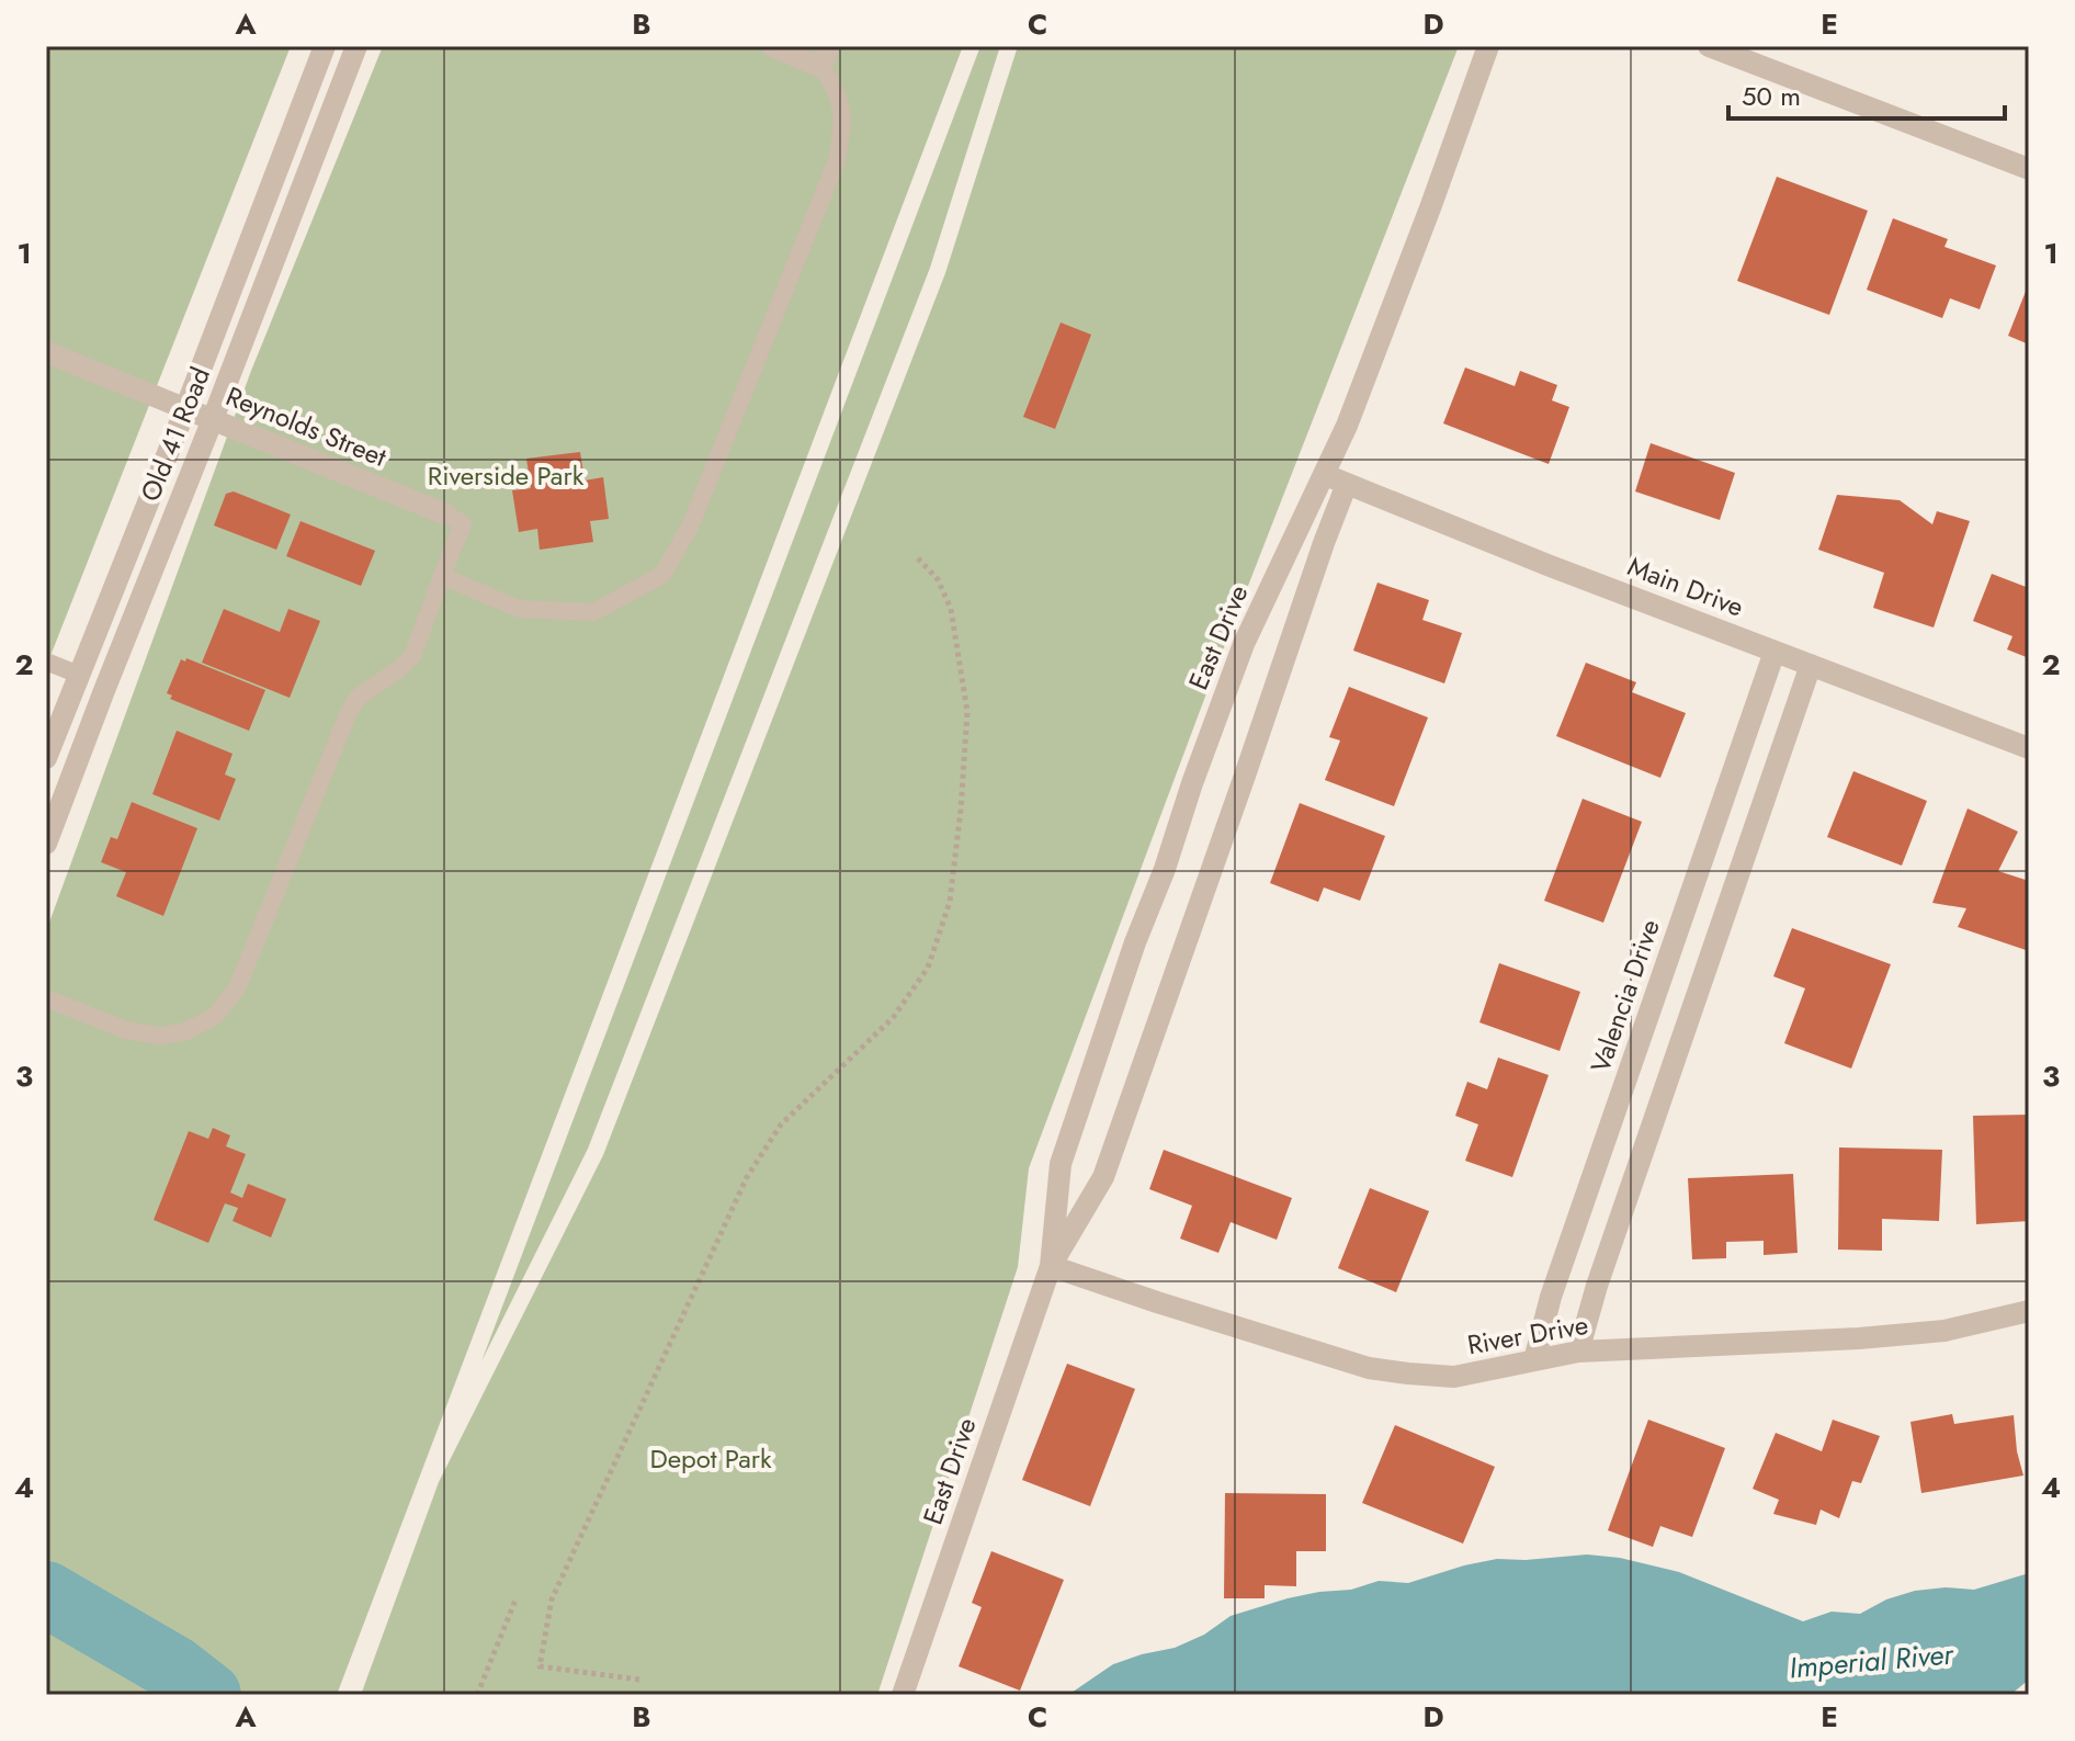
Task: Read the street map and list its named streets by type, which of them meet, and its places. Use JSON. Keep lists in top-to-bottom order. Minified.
{"streets":{"street":["Reynolds Street","Old 41 Road","Main Drive","East Drive","Valencia Drive","River Drive"]},"crossings":[["Reynolds Street","Old 41 Road"],["Main Drive","East Drive"],["Main Drive","Valencia Drive"],["East Drive","River Drive"],["Valencia Drive","River Drive"]],"water":["Imperial River"],"parks":["Riverside Park","Depot Park"],"scale_bar":"50 m","grid":{"columns":["A","B","C","D","E"],"rows":["1","2","3","4"]}}
